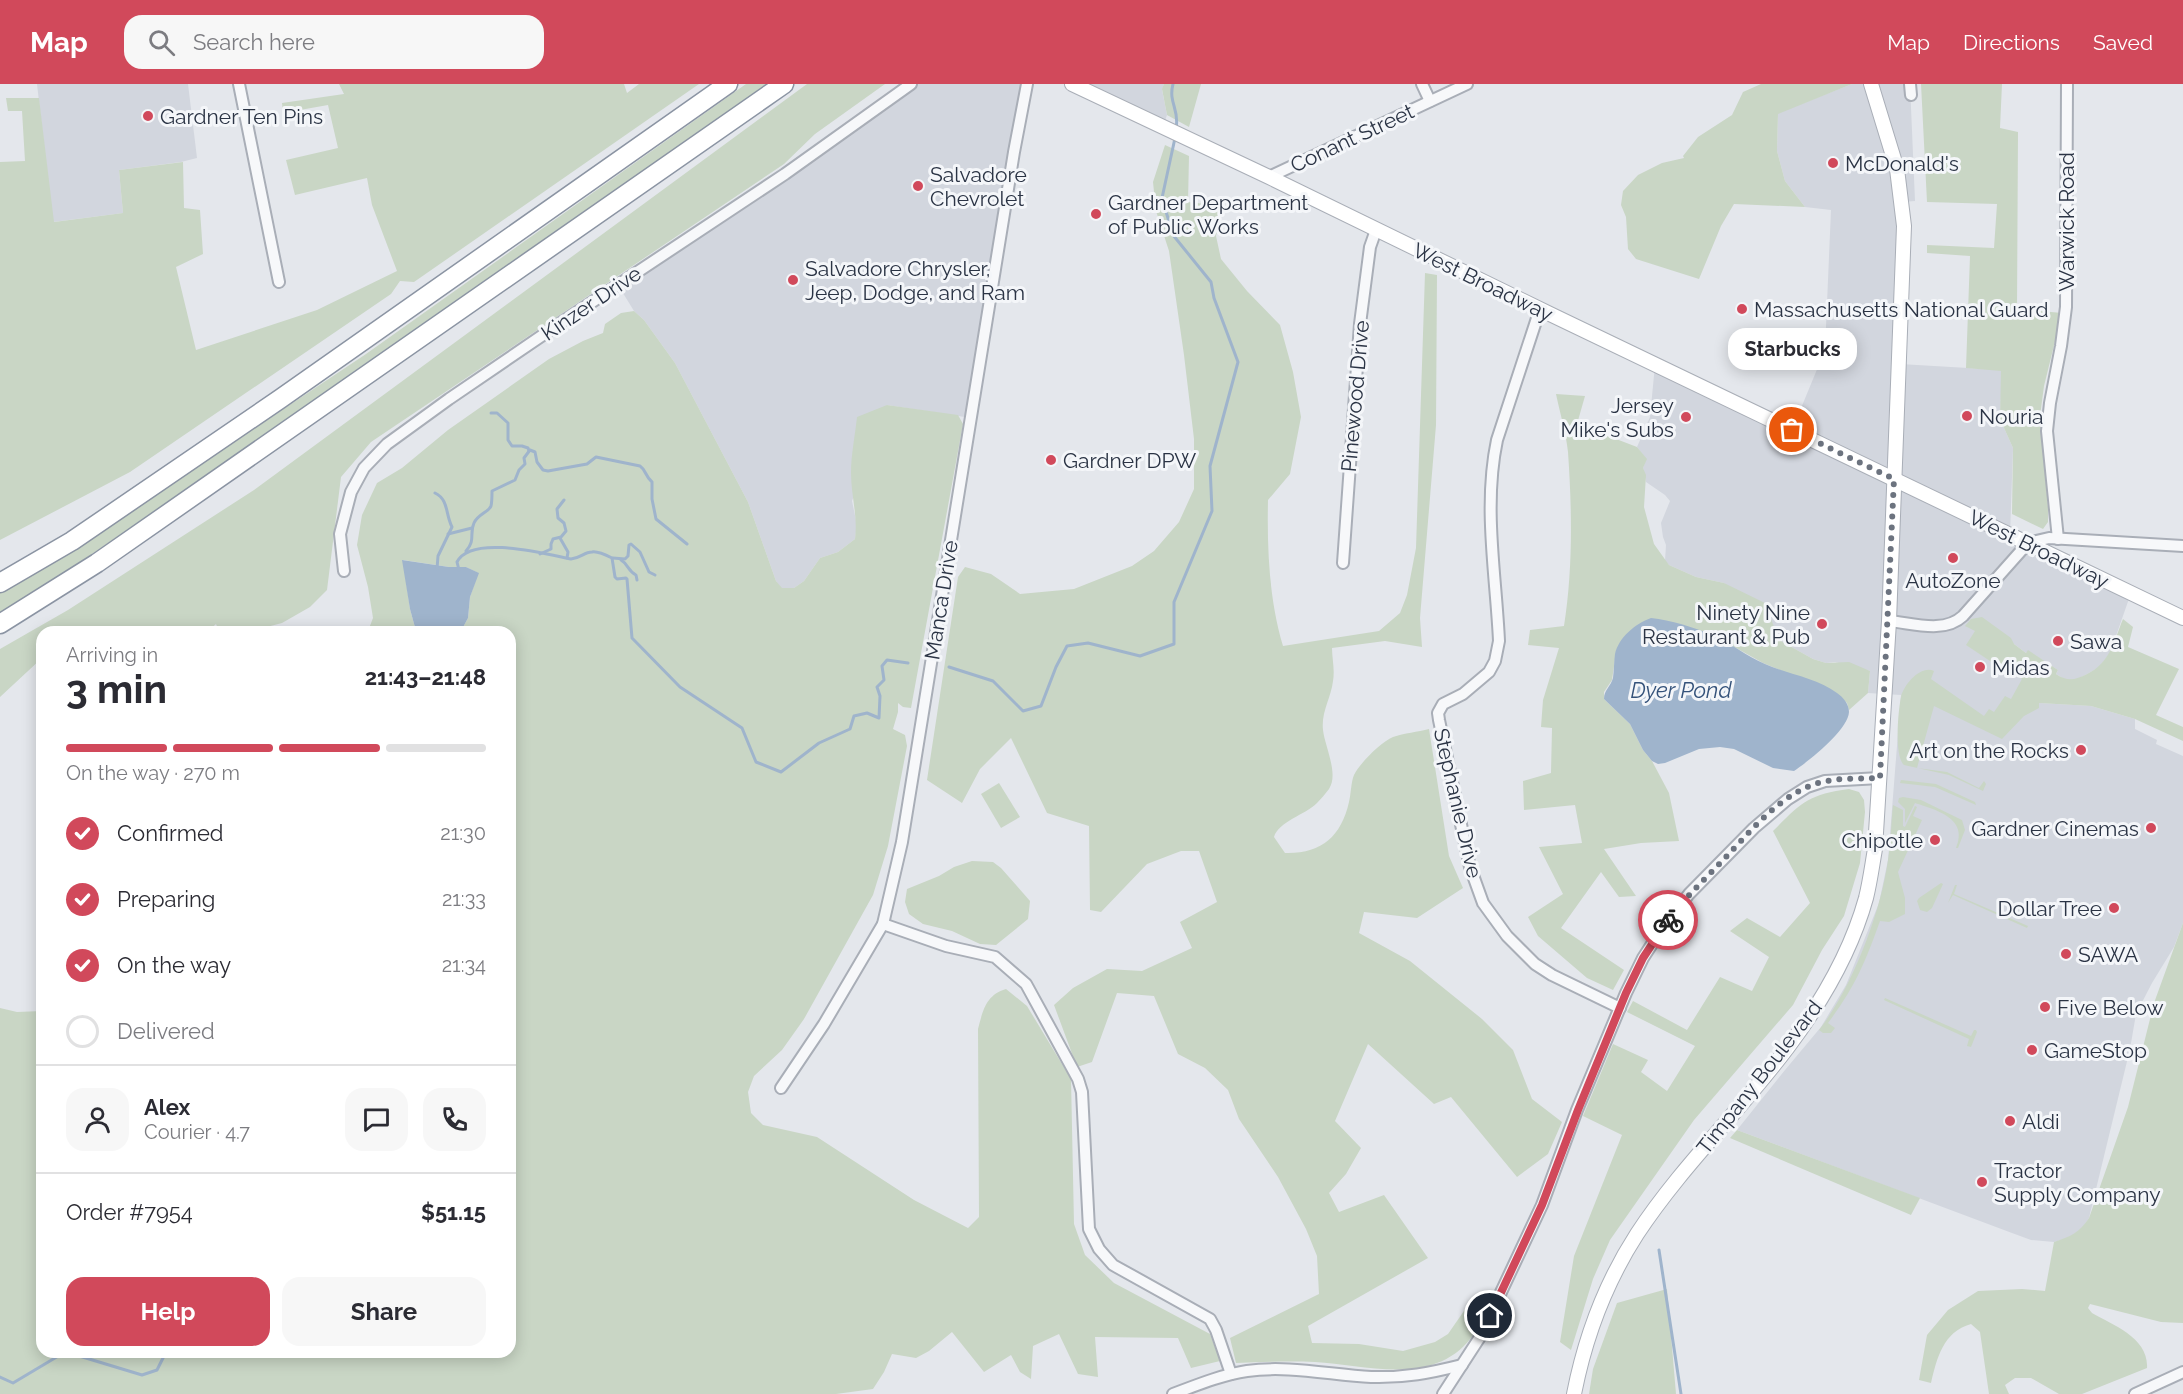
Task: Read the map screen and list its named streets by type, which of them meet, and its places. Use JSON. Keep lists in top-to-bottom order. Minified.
{"streets":{"main road":["West Broadway","Timpany Boulevard"],"street":["Conant Street","Warwick Road","Kinzer Drive","Pinewood Drive","Manca Drive","Stephanie Drive"]},"crossings":[["Conant Street","West Broadway"],["West Broadway","Pinewood Drive"],["West Broadway","Stephanie Drive"],["West Broadway","Timpany Boulevard"]],"water":["Dyer Pond"],"places":["Gardner Ten Pins","McDonald's","Salvadore Chevrolet","Gardner Department of Public Works","Salvadore Chrysler, Jeep, Dodge, and Ram","Massachusetts National Guard","Nouria","Jersey Mike's Subs","Starbucks","Gardner DPW","AutoZone","Ninety Nine Restaurant & Pub","Sawa","Midas","Art on the Rocks","Gardner Cinemas","Chipotle","Dollar Tree","SAWA","Five Below","GameStop","Aldi","Tractor Supply Company"],"page":{"header":"Map","search":"Search here","nav":["Map","Directions","Saved"],"bubble":"Starbucks","heading":["3 min","Arriving in","21:43–21:48"],"panel":["Alex","Courier · 4.7","Order #7954","$51.15"],"bar":"On the way · 270 m","list":[["Confirmed","21:30"],["Preparing","21:33"],["On the way","21:34"],"Delivered"],"buttons":["Help","Share"]}}
